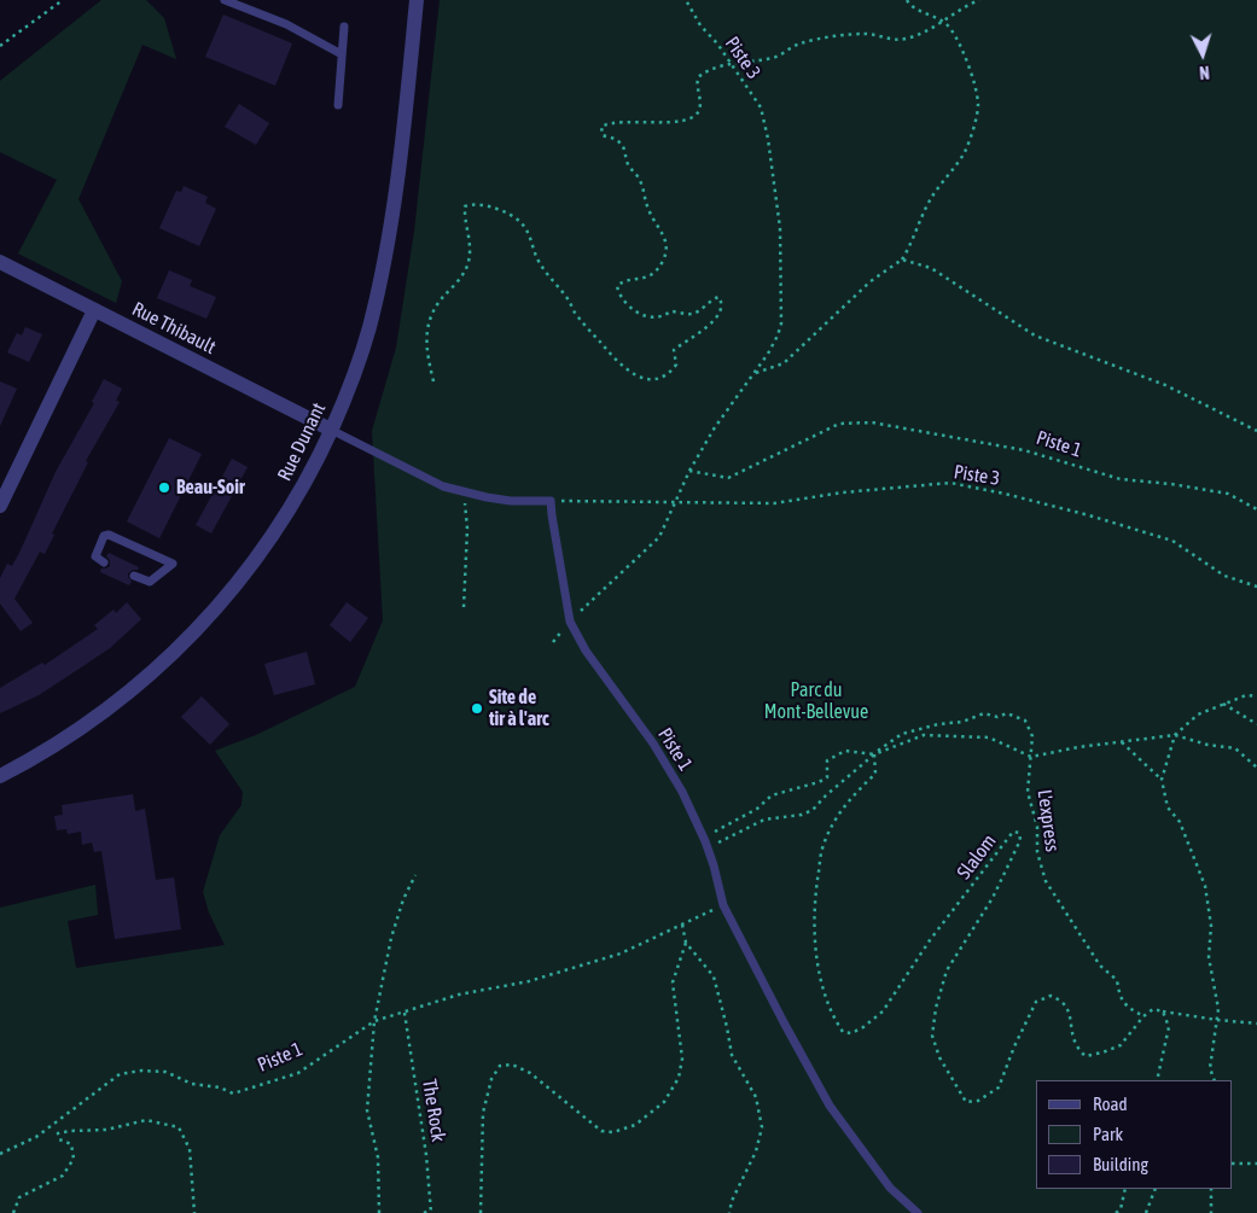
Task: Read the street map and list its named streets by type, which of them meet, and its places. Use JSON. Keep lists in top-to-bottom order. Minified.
{"streets":{"street":["Rue Thibault","Rue Dunant"],"lane":["Piste 1"],"path":["Piste 3","L'express","Slalom","The Rock"]},"crossings":[["Piste 3","Piste 1"],["Rue Thibault","Rue Dunant"],["Piste 1","L'express"],["Piste 1","The Rock"],["L'express","Slalom"]],"parks":["Parc du Mont-Bellevue"],"places":["Beau-Soir","Site de tir à l'arc"],"legend":["Road","Park","Building"],"north":"bottom"}
